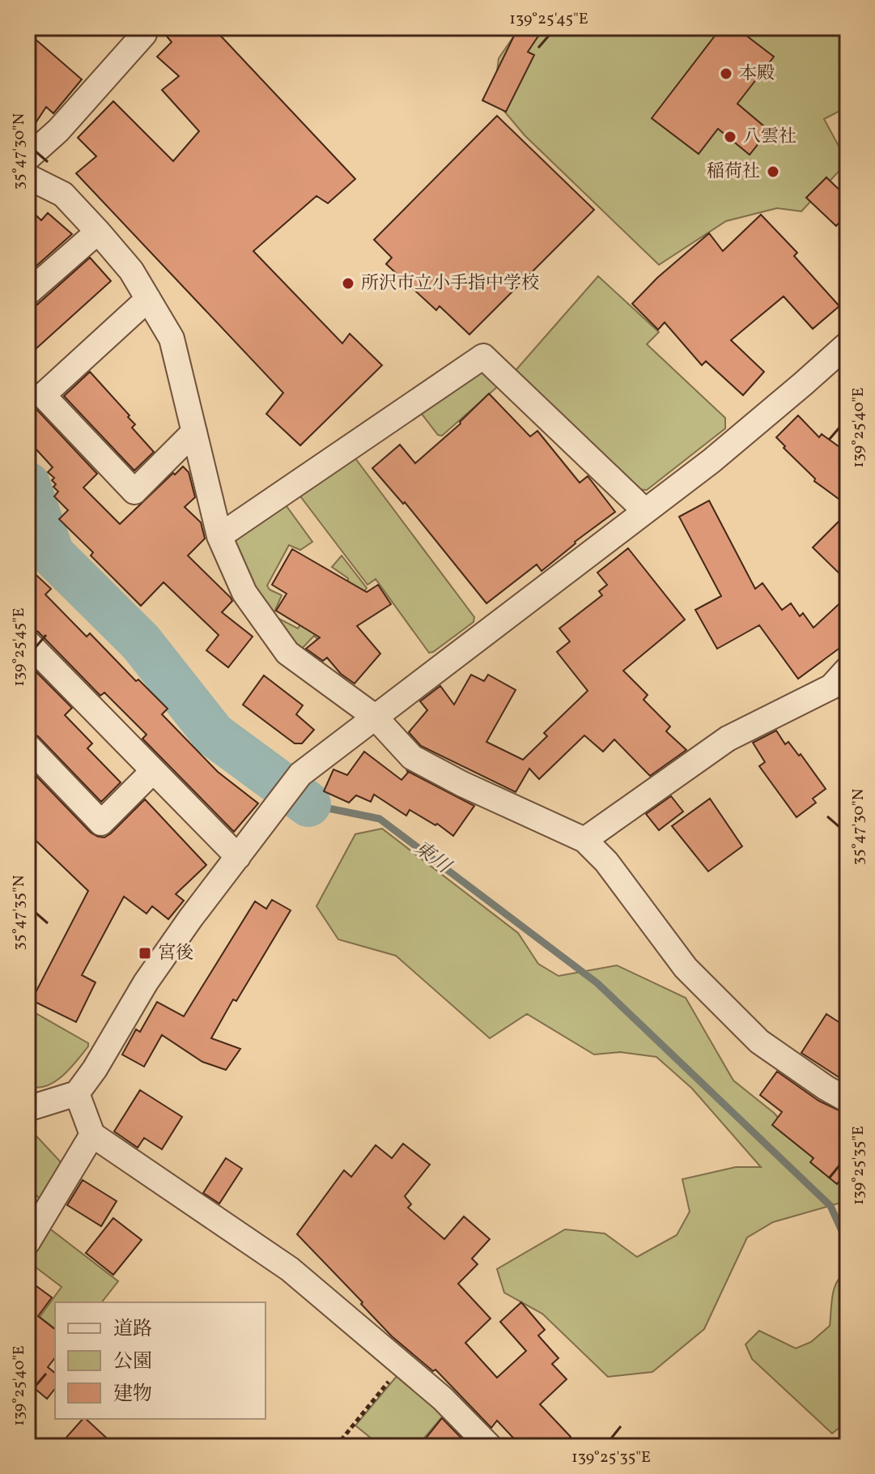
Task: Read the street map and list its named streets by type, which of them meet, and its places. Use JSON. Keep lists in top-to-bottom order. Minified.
{"water":["東川"],"places":{"other":["本殿","八雲社","稲荷社","所沢市立小手指中学校"],"transit":["宮後"]},"legend":["道路","公園","建物"],"coordinates":["139°25'45\"E","35°47'30\"N","139°25'40\"E","35°47'35\"N","139°25'35\"E"]}
